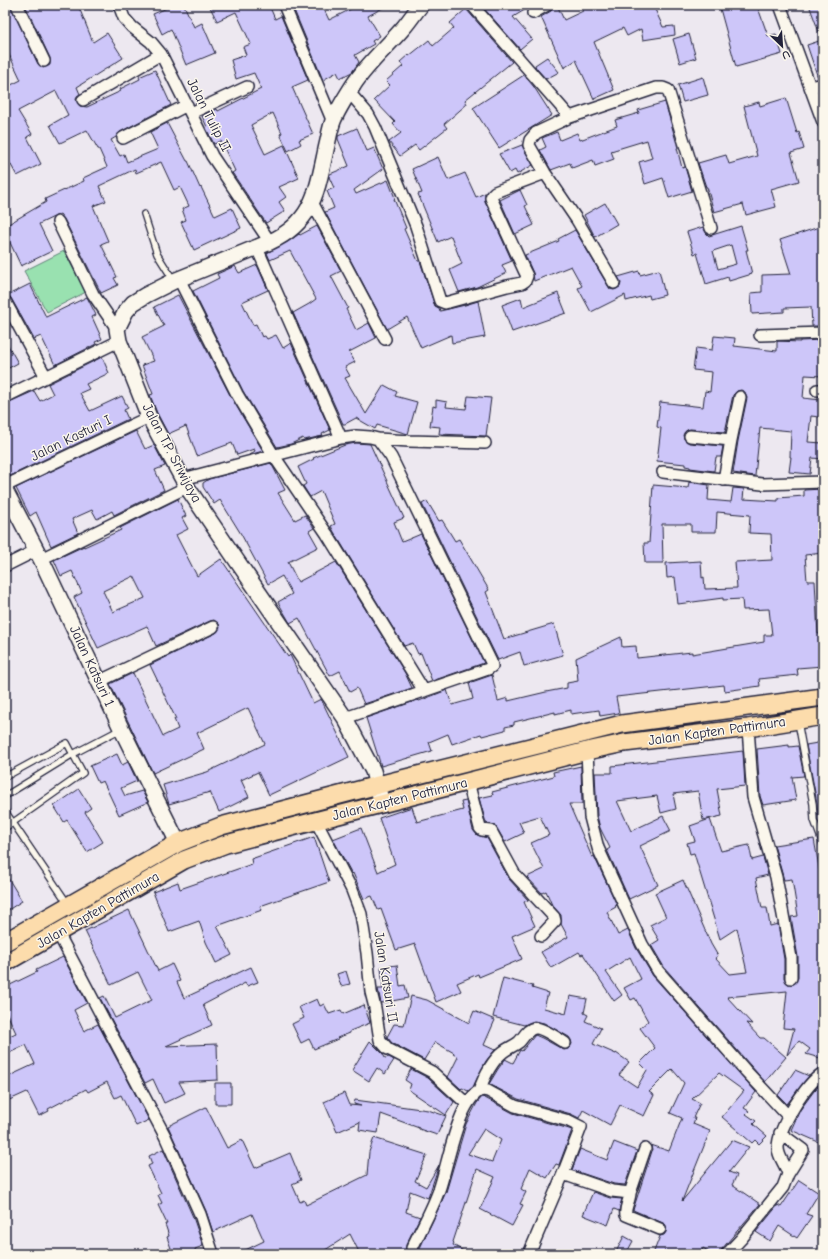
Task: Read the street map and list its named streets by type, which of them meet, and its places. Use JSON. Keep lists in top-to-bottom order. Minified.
{"streets":{"main road":["Jalan T.P. Sriwijaya","Jalan Katsuri 1","Jalan Kapten Pattimura"],"street":["Jalan Tulip II","Jalan Kasturi I","Jalan Katsuri II"]},"crossings":[["Jalan Kasturi I","Jalan T.P. Sriwijaya"],["Jalan T.P. Sriwijaya","Jalan Kapten Pattimura"],["Jalan Katsuri 1","Jalan Kapten Pattimura"],["Jalan Kapten Pattimura","Jalan Katsuri II"]],"north":"bottom right"}
